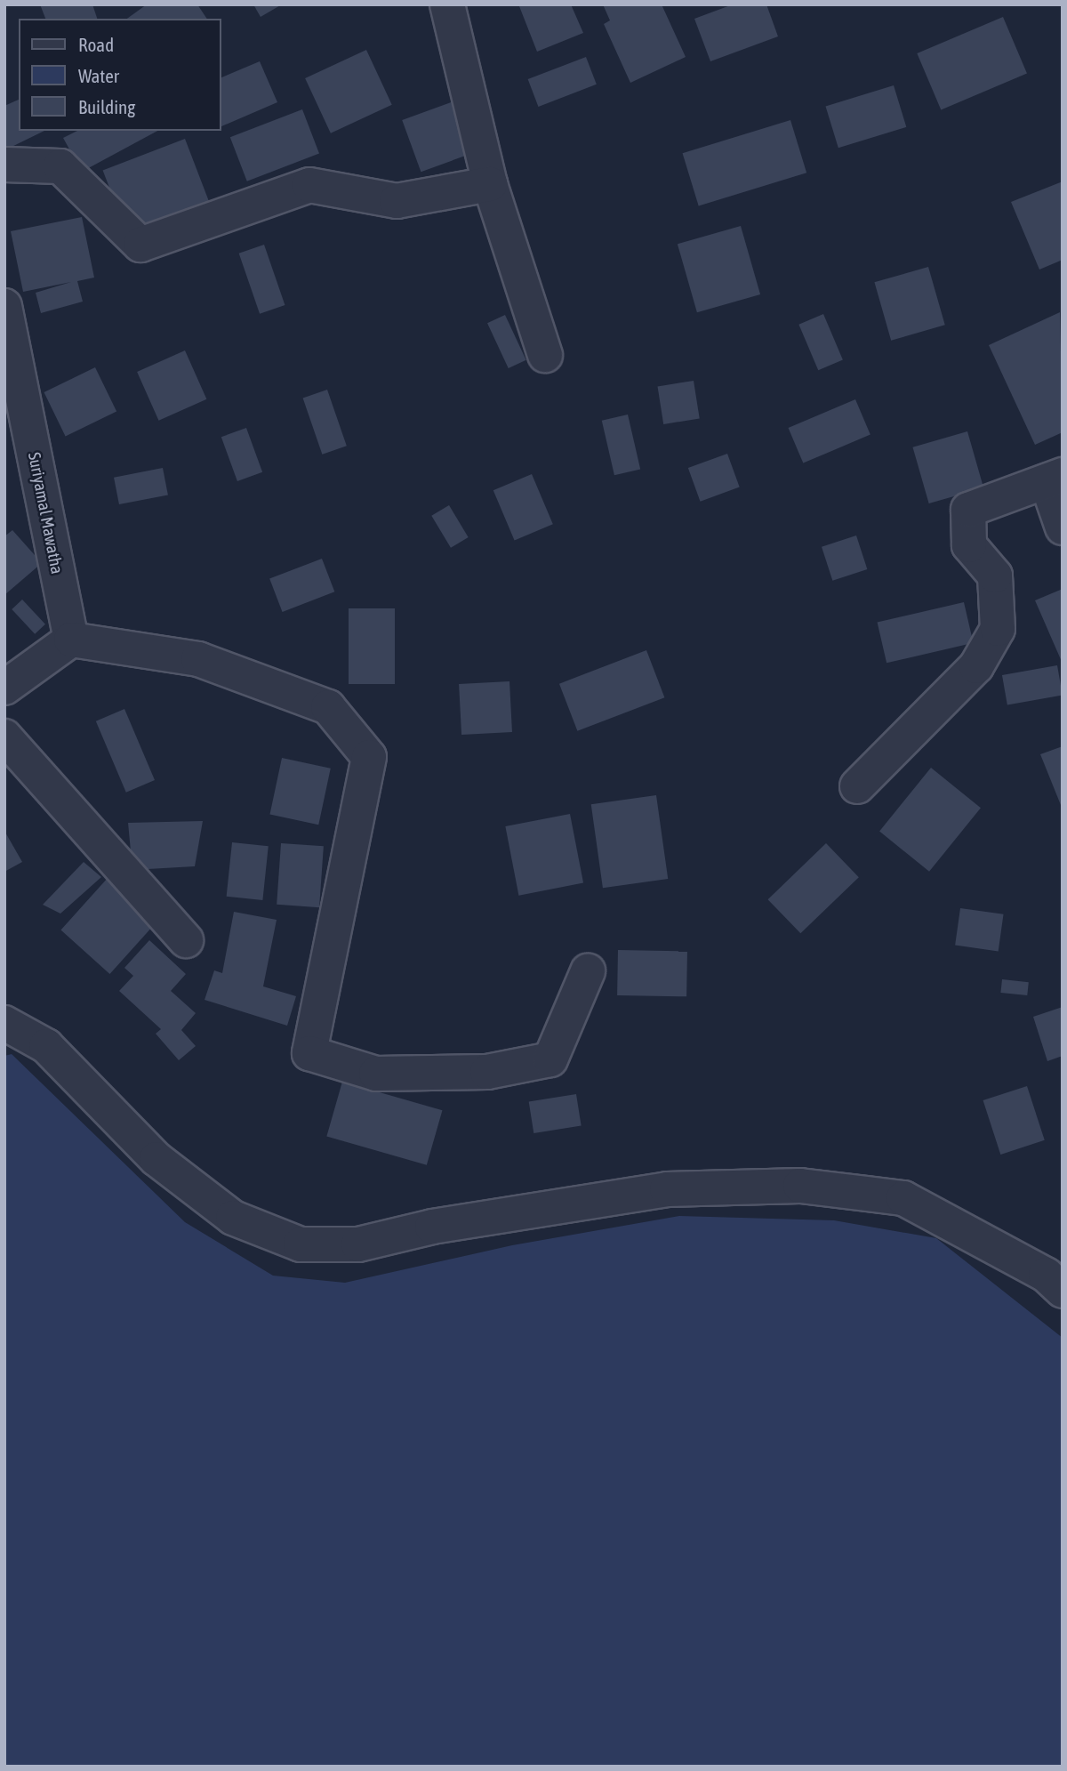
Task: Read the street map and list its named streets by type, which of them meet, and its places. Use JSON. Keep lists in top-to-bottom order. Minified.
{"streets":{"street":["Suriyamal Mawatha"]},"legend":["Road","Water","Building"]}
